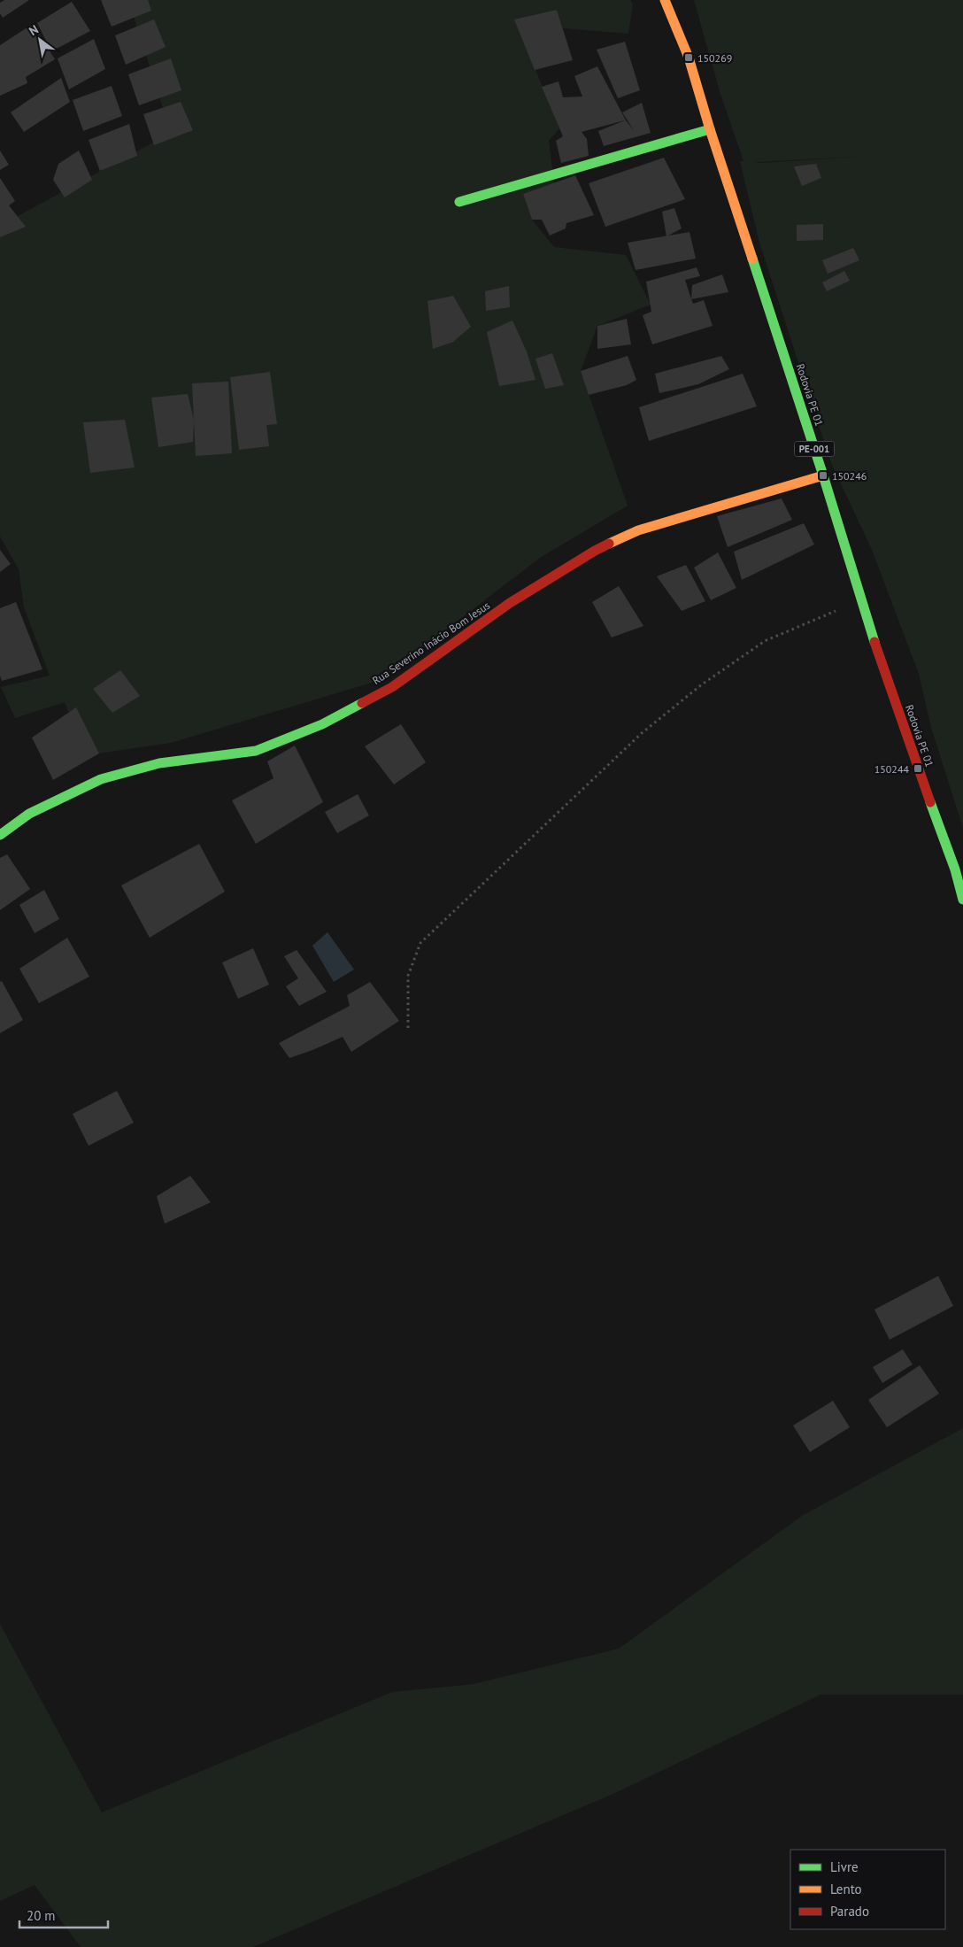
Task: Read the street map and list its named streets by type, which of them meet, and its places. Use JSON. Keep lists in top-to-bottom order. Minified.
{"streets":{"street":["Rodovia PE 01","PE-001","Rua Severino Inácio Bom Jesus"]},"crossings":[["Rodovia PE 01","Rua Severino Inácio Bom Jesus"]],"places":{"transit":["150269","150246","150244"]},"legend":["Livre","Lento","Parado"],"scale_bar":"20 m","north":"top left"}
